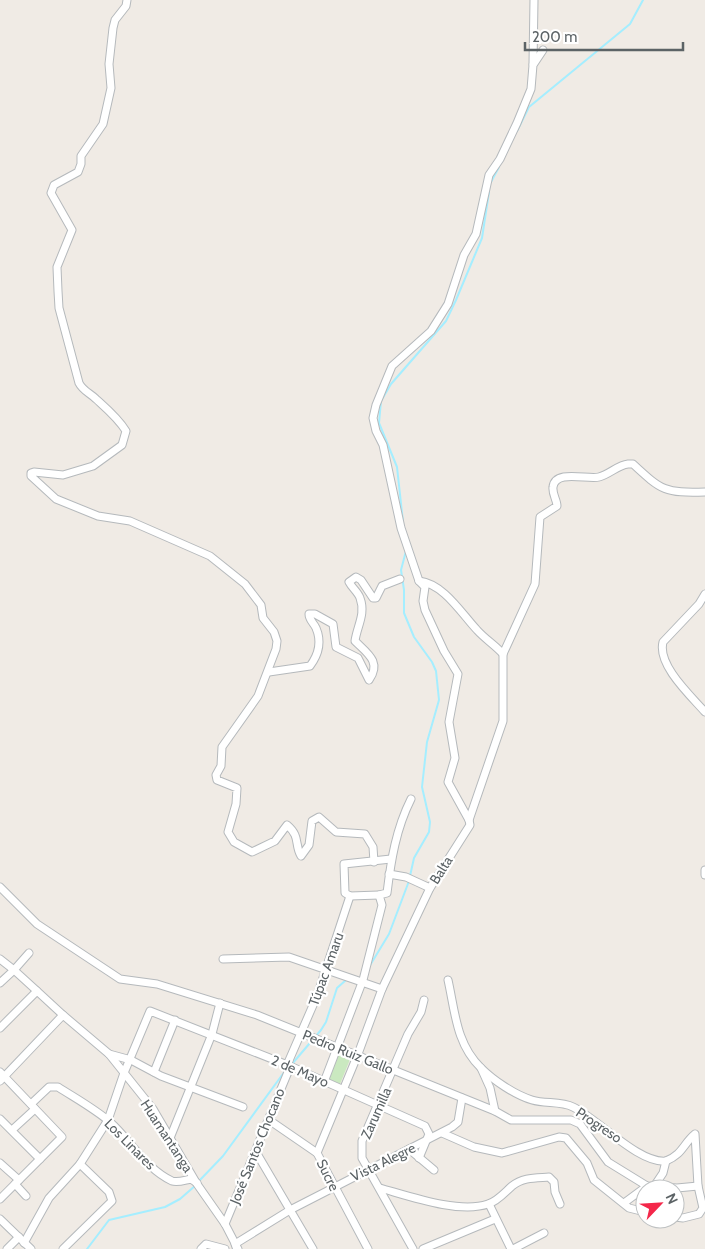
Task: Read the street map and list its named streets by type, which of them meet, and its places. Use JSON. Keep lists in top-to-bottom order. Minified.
{"streets":{"street":["Balta","Túpac Amaru","Pedro Ruiz Gallo","2 de Mayo","Zarumilla","Progreso","Huamantanga","Los Linares","José Santos Chocano","Vista Alegre","Sucre"]},"crossings":[["Balta","Pedro Ruiz Gallo"],["Balta","2 de Mayo"],["Balta","Sucre"],["Túpac Amaru","Pedro Ruiz Gallo"],["Túpac Amaru","2 de Mayo"],["Túpac Amaru","José Santos Chocano"],["Pedro Ruiz Gallo","Zarumilla"],["Pedro Ruiz Gallo","Vista Alegre"],["2 de Mayo","Zarumilla"],["2 de Mayo","José Santos Chocano"],["2 de Mayo","Vista Alegre"],["Zarumilla","Vista Alegre"],["Huamantanga","Los Linares"],["Huamantanga","José Santos Chocano"],["Huamantanga","Vista Alegre"],["José Santos Chocano","Sucre"],["Vista Alegre","Sucre"]],"scale_bar":"200 m","north":"top right"}
